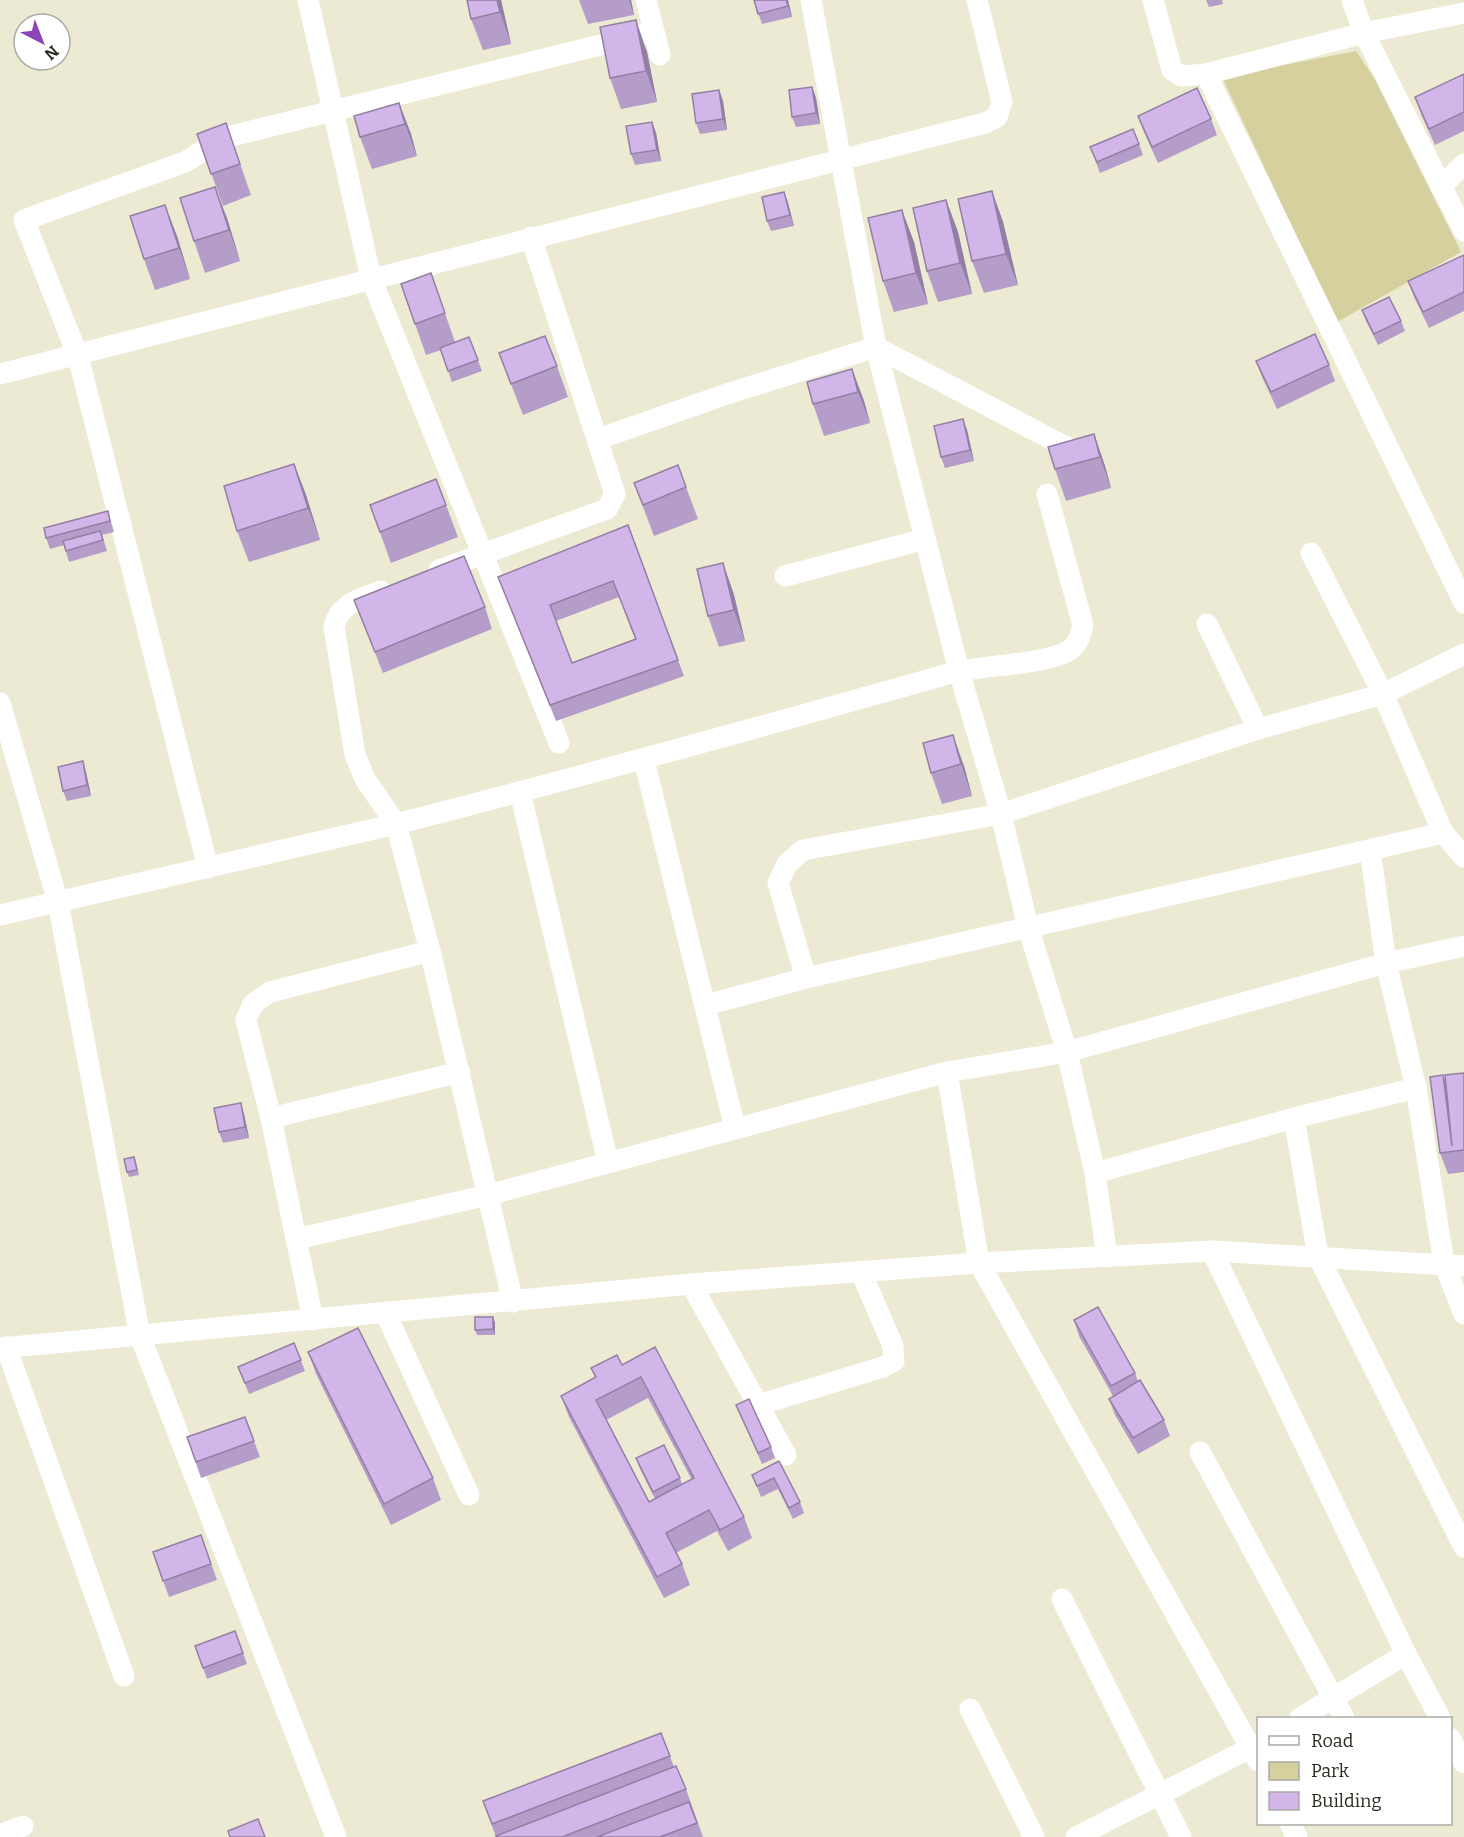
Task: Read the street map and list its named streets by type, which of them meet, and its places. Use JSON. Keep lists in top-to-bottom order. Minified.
{"legend":["Road","Park","Building"],"north":"bottom right"}
